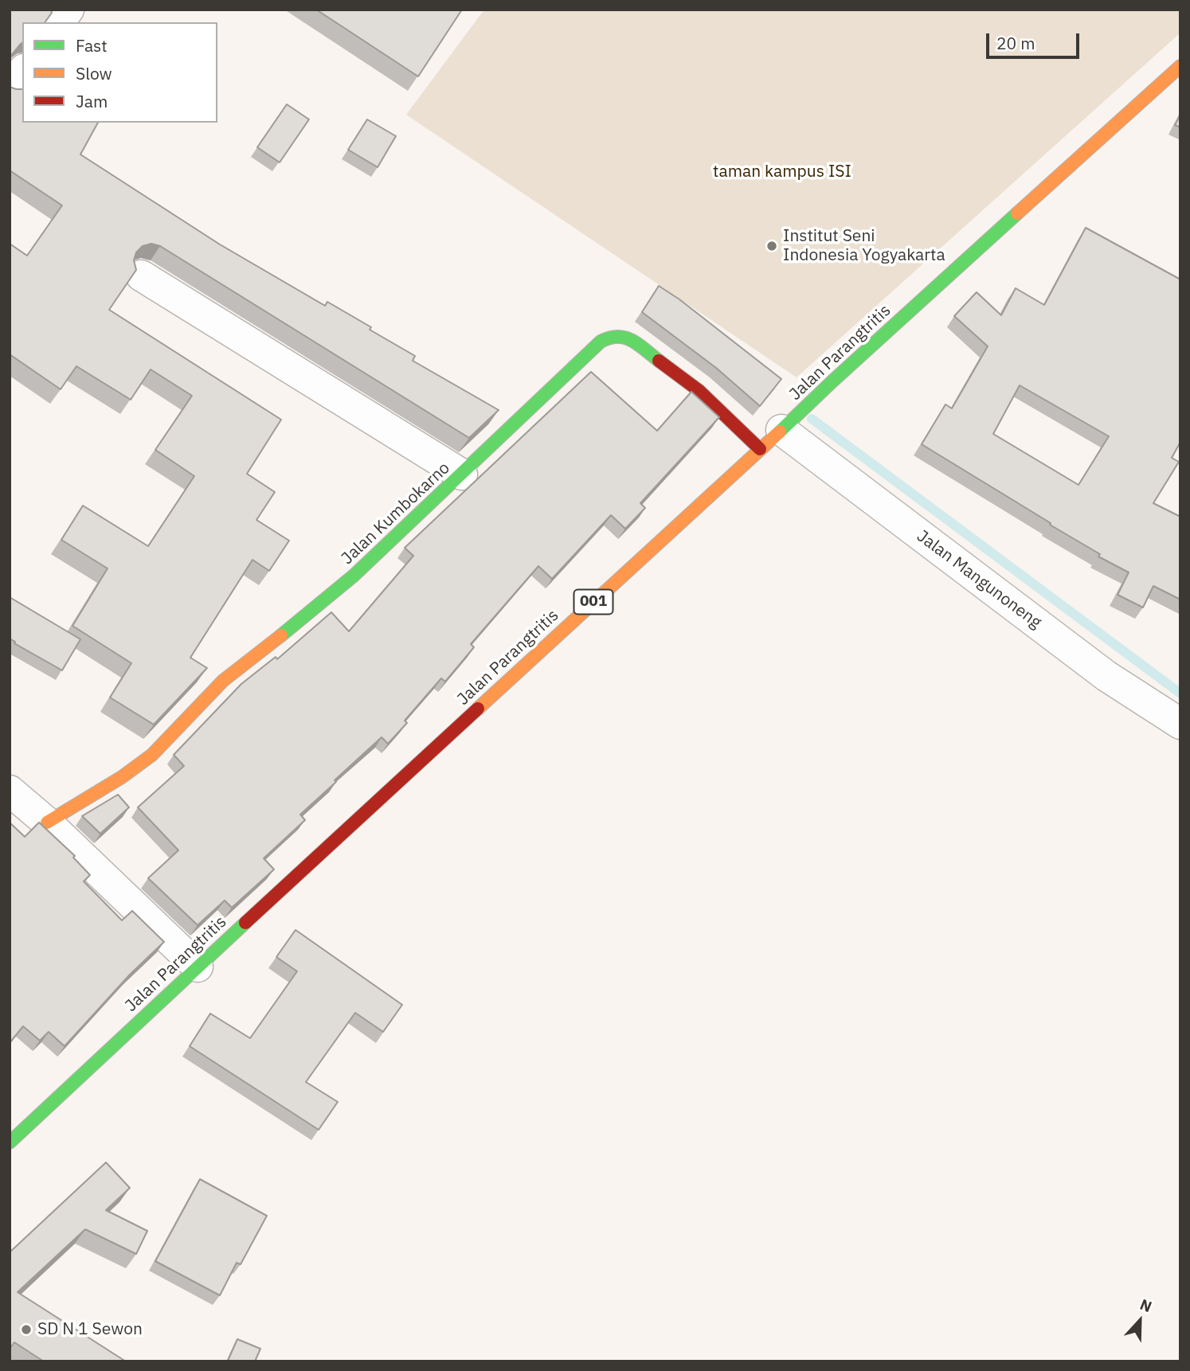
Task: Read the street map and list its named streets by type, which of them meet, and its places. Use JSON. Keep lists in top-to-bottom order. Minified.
{"streets":{"main road":["Jalan Parangtritis","Jalan Kumbokarno","001"],"street":["Jalan Mangunoneng"]},"crossings":[["Jalan Parangtritis","Jalan Kumbokarno"],["Jalan Parangtritis","Jalan Mangunoneng"],["Jalan Kumbokarno","Jalan Mangunoneng"]],"parks":["taman kampus ISI"],"places":["Institut Seni Indonesia Yogyakarta","SD N 1 Sewon"],"legend":["Fast","Slow","Jam"],"scale_bar":"20 m","north":"top"}
